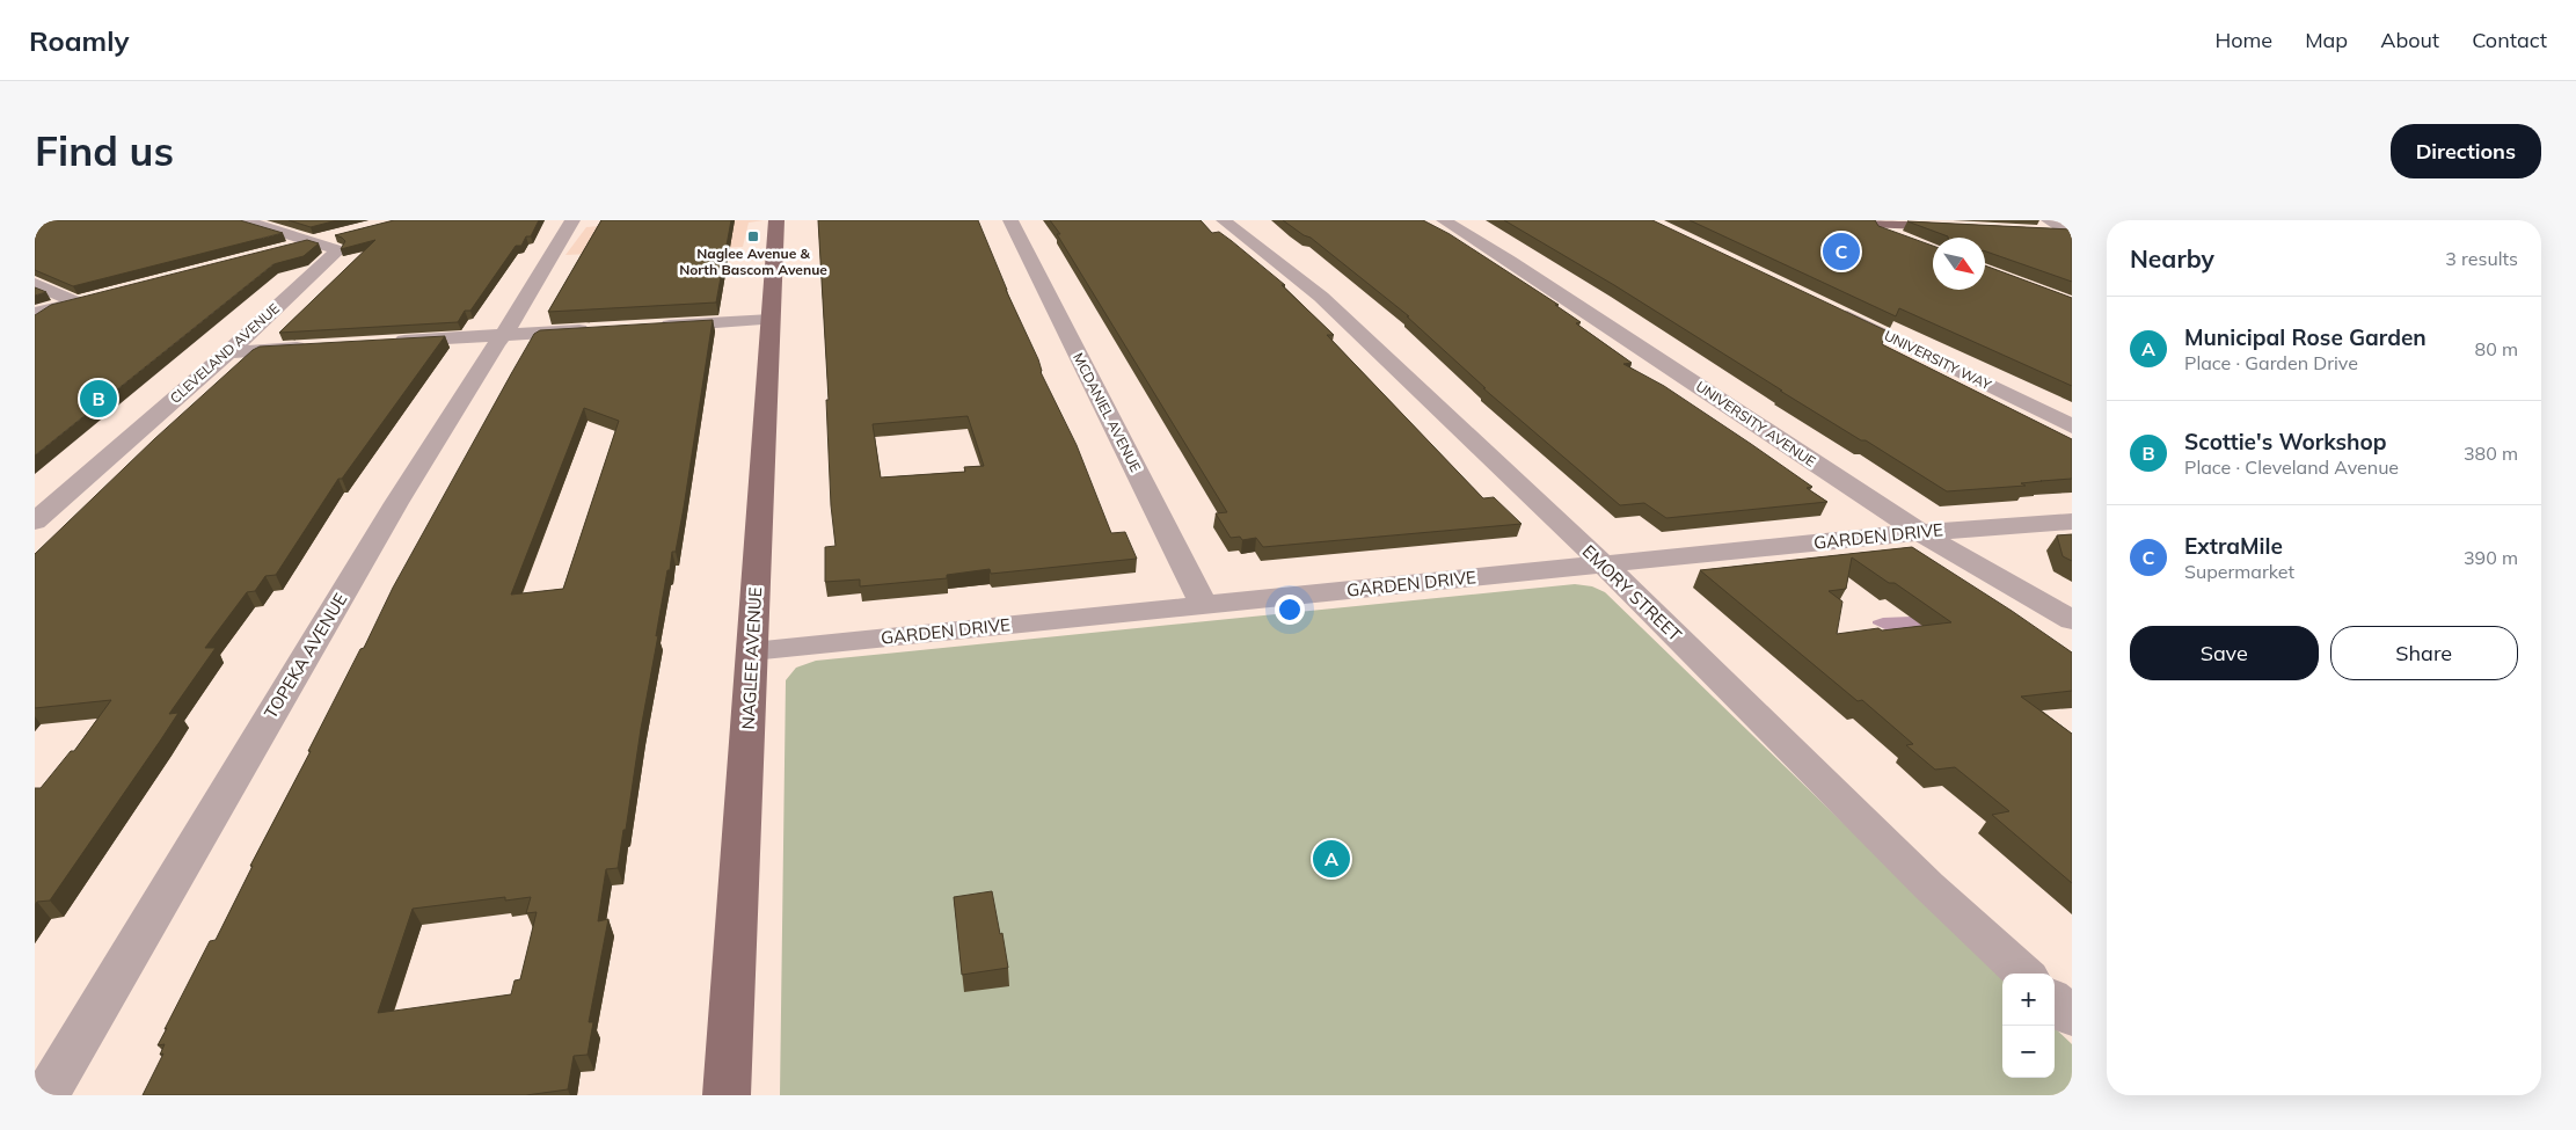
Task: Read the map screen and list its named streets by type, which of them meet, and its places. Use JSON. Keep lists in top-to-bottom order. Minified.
{"streets":{"main road":["NAGLEE AVENUE"],"street":["CLEVELAND AVENUE","UNIVERSITY WAY","MCDANIEL AVENUE","UNIVERSITY AVENUE","GARDEN DRIVE","EMORY STREET","TOPEKA AVENUE"]},"crossings":[["MCDANIEL AVENUE","GARDEN DRIVE"],["UNIVERSITY AVENUE","GARDEN DRIVE"],["GARDEN DRIVE","EMORY STREET"],["GARDEN DRIVE","NAGLEE AVENUE"]],"places":{"transit":["Naglee Avenue & North Bascom Avenue"]},"north":"bottom right","page":{"header":"Roamly","nav":["Home","Map","About","Contact"],"buttons":["Directions",["Save","Share"]],"title":"Find us","heading":["Nearby","3 results"],"pins":["C","B","A"],"list":[{"mark":"A","name":"Municipal Rose Garden","note":"Place · Garden Drive","value":"80 m"},{"mark":"B","name":"Scottie's Workshop","note":"Place · Cleveland Avenue","value":"380 m"},{"mark":"C","name":"ExtraMile","note":"Supermarket","value":"390 m"}],"map_buttons":["+","−"]}}
